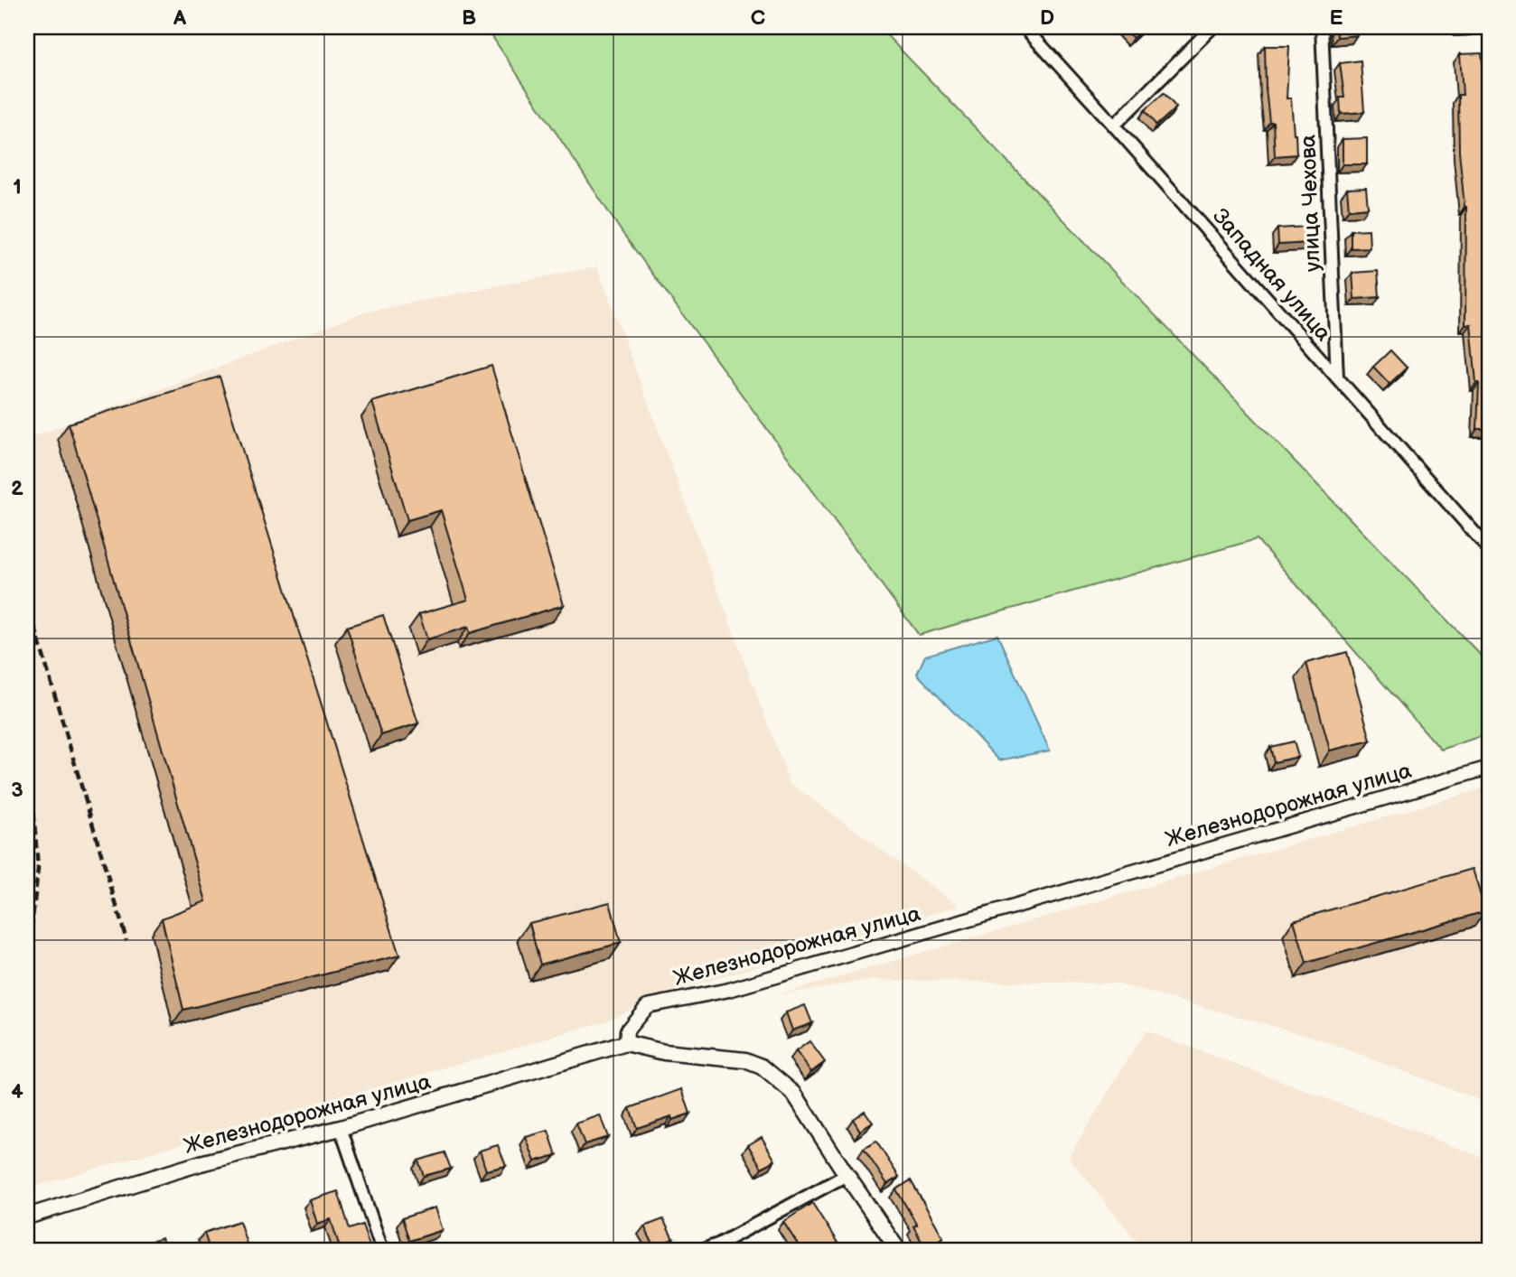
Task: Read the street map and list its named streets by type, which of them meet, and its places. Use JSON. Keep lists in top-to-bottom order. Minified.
{"streets":{"main road":["Железнодорожная улица"],"street":["улица Чехова","Западная улица"]},"crossings":[["улица Чехова","Западная улица"]],"grid":{"columns":["A","B","C","D","E"],"rows":["1","2","3","4"]}}
